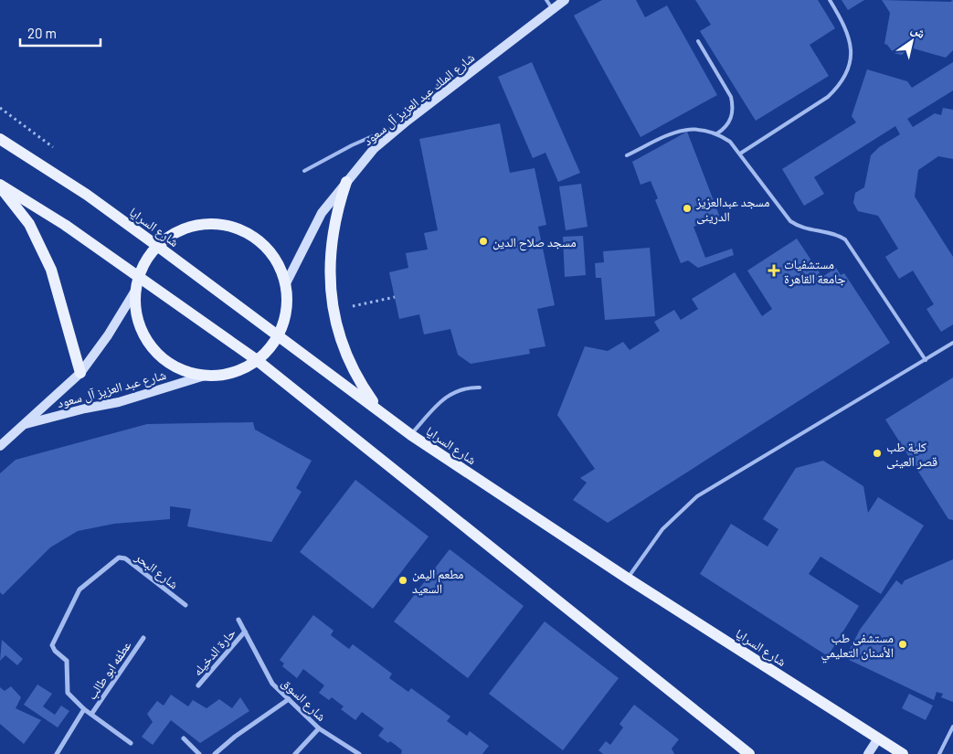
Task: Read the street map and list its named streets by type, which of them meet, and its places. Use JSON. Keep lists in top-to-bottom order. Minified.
{"streets":{"main road":["شارع الملك عبد العزيز آل سعود","شارع السرايا","شارع عبد العزيز آل سعود"],"street":["شارع البحر","حارة الدخيله","عطفه ابو طالب","شارع السوق"]},"crossings":[["حارة الدخيله","شارع السوق"]],"places":{"other":["مسجد عبدالعزيز الدرينى","مسجد صلاح الدين","كلية طب قصر العينى","مطعم اليمن السعيد","مستشفى طب الأسنان التعليمي"],"health":["مستشفيات جامعة القاهرة"]},"scale_bar":"20 m","north":"top right"}
